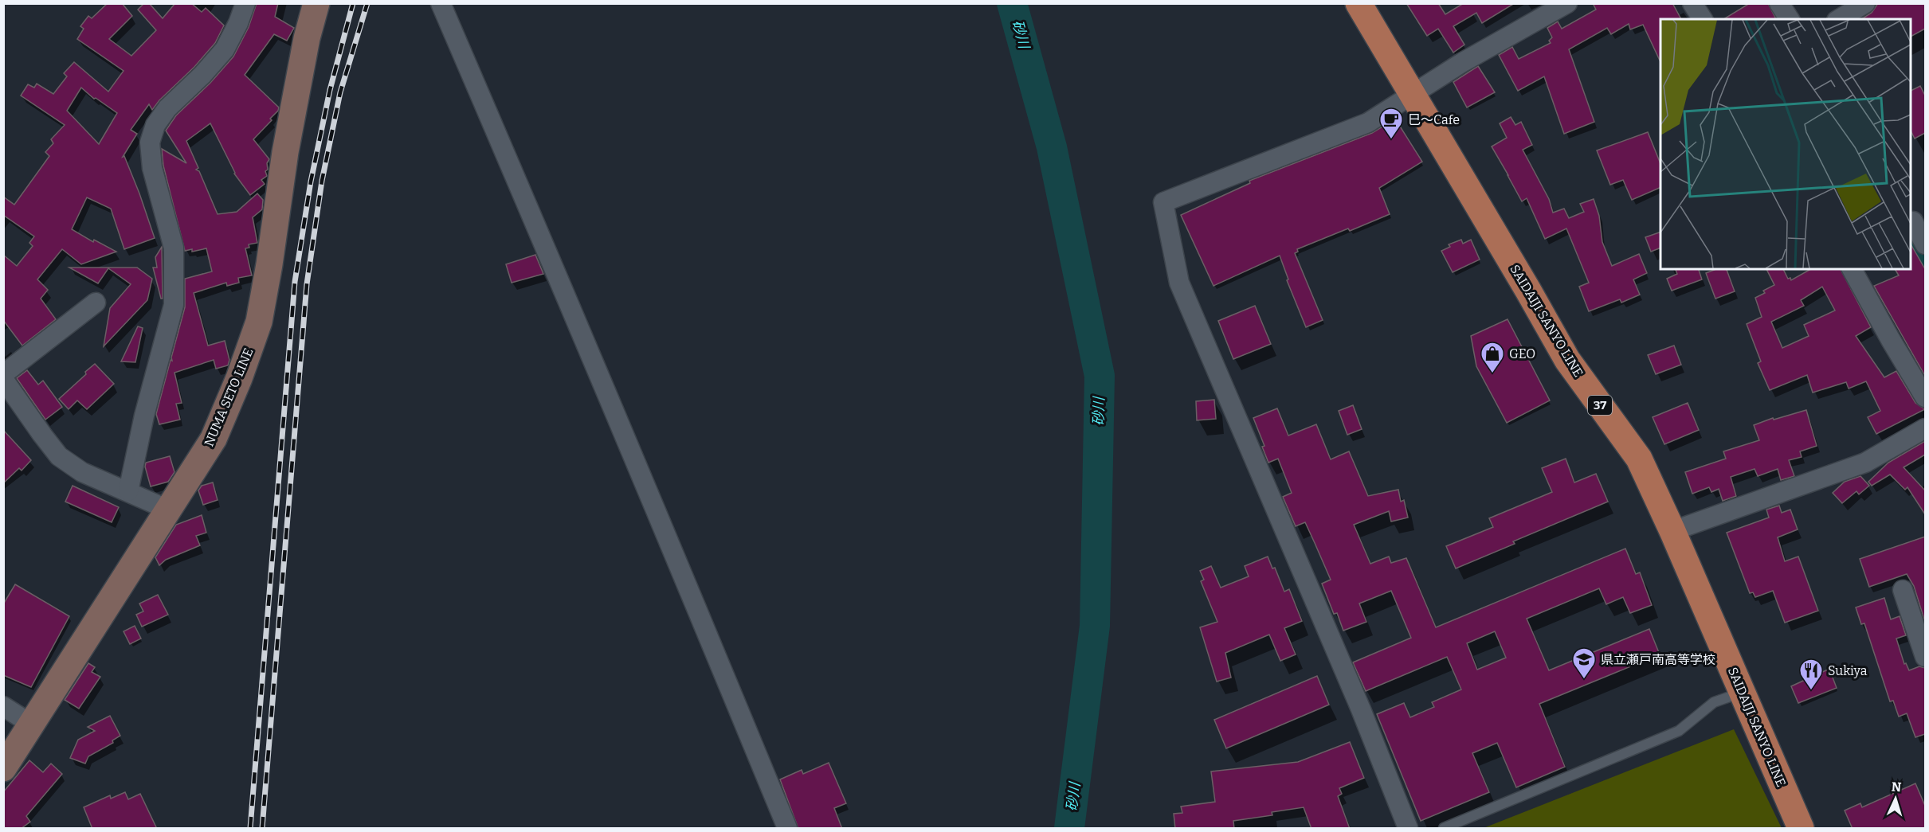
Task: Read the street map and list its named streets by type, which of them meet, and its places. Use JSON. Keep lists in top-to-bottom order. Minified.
{"streets":{"main road":["SAIDAIJI SANYO LINE","NUMA SETO LINE","37"]},"water":["砂川"],"places":{"cafe":["巳～Cafe"],"shop":["GEO"],"school or university":["県立瀬戸南高等学校"],"restaurant":["Sukiya"]},"north":"top"}
